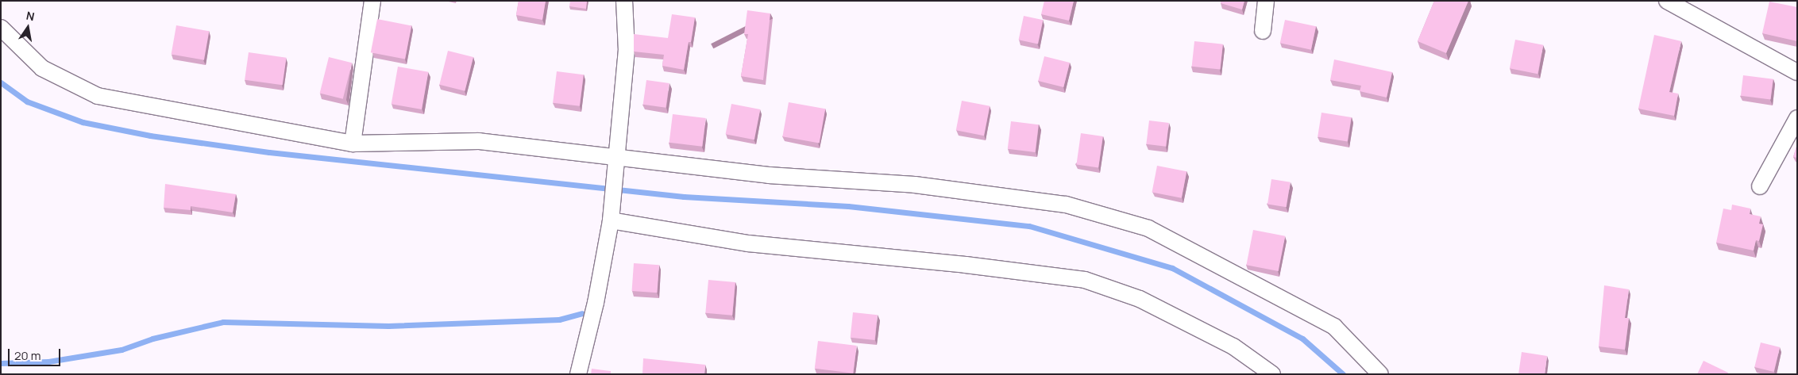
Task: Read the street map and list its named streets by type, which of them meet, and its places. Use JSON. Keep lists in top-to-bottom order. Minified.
{"scale_bar":"20 m","north":"top"}
